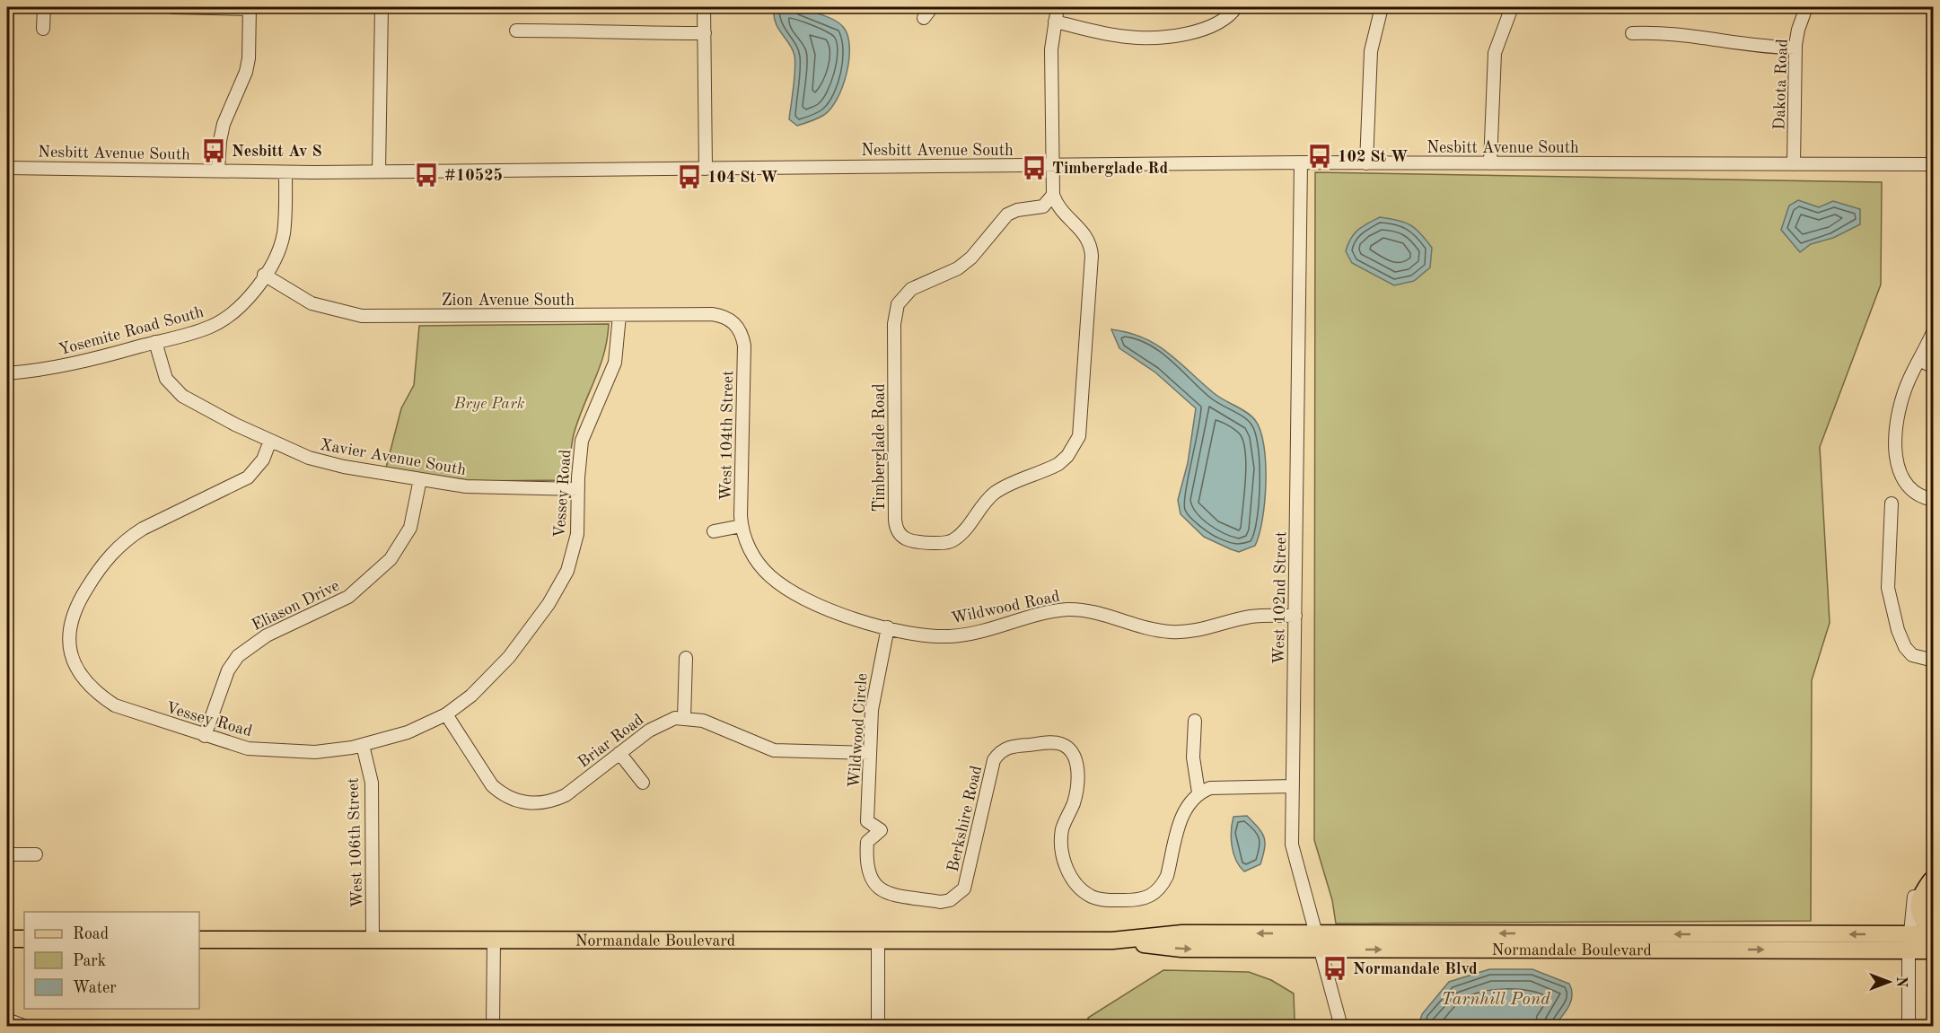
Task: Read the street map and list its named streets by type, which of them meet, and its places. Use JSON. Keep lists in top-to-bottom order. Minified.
{"streets":{"main road":["Normandale Boulevard"],"street":["Dakota Road","Nesbitt Avenue South","Zion Avenue South","Yosemite Road South","West 104th Street","Timberglade Road","Xavier Avenue South","Vessey Road","West 102nd Street","Eliason Drive","Wildwood Road","Wildwood Circle","Briar Road","Berkshire Road","West 106th Street"]},"crossings":[["Dakota Road","Nesbitt Avenue South"],["Nesbitt Avenue South","Yosemite Road South"],["Nesbitt Avenue South","West 102nd Street"],["Zion Avenue South","Yosemite Road South"],["Zion Avenue South","West 104th Street"],["Zion Avenue South","Vessey Road"],["Yosemite Road South","Xavier Avenue South"],["West 104th Street","Wildwood Road"],["Xavier Avenue South","Vessey Road"],["Xavier Avenue South","Eliason Drive"],["Vessey Road","Eliason Drive"],["Vessey Road","Briar Road"],["Vessey Road","West 106th Street"],["West 102nd Street","Wildwood Road"],["West 102nd Street","Normandale Boulevard"],["Wildwood Road","Wildwood Circle"],["Wildwood Circle","Briar Road"],["Wildwood Circle","Berkshire Road"],["West 106th Street","Normandale Boulevard"]],"water":["Tarnhill Pond"],"parks":["Brye Park"],"places":{"bus stop":["Nesbitt Av S","102 St W","Timberglade Rd","#10525","104 St W","Normandale Blvd"]},"legend":["Road","Park","Water"],"north":"right"}
